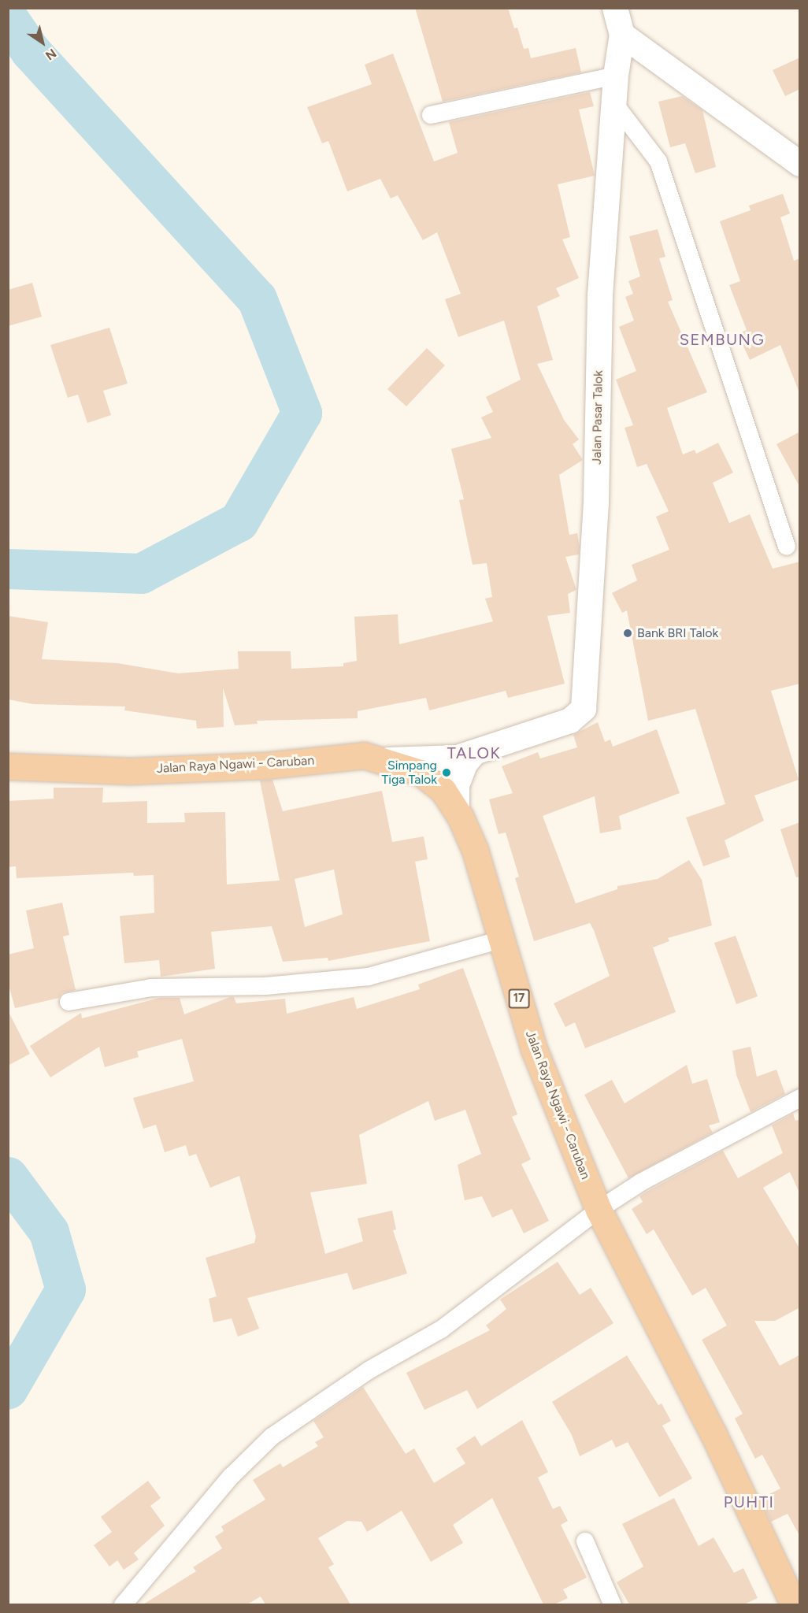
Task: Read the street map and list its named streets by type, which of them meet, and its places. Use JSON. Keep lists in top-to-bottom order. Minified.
{"streets":{"highway":["Jalan Raya Ngawi - Caruban","17"],"main road":["Jalan Pasar Talok"]},"crossings":[["Jalan Pasar Talok","Jalan Raya Ngawi - Caruban"]],"districts":["SEMBUNG","TALOK","PUHTI"],"places":["Bank BRI Talok","Simpang Tiga Talok"],"north":"bottom right"}
